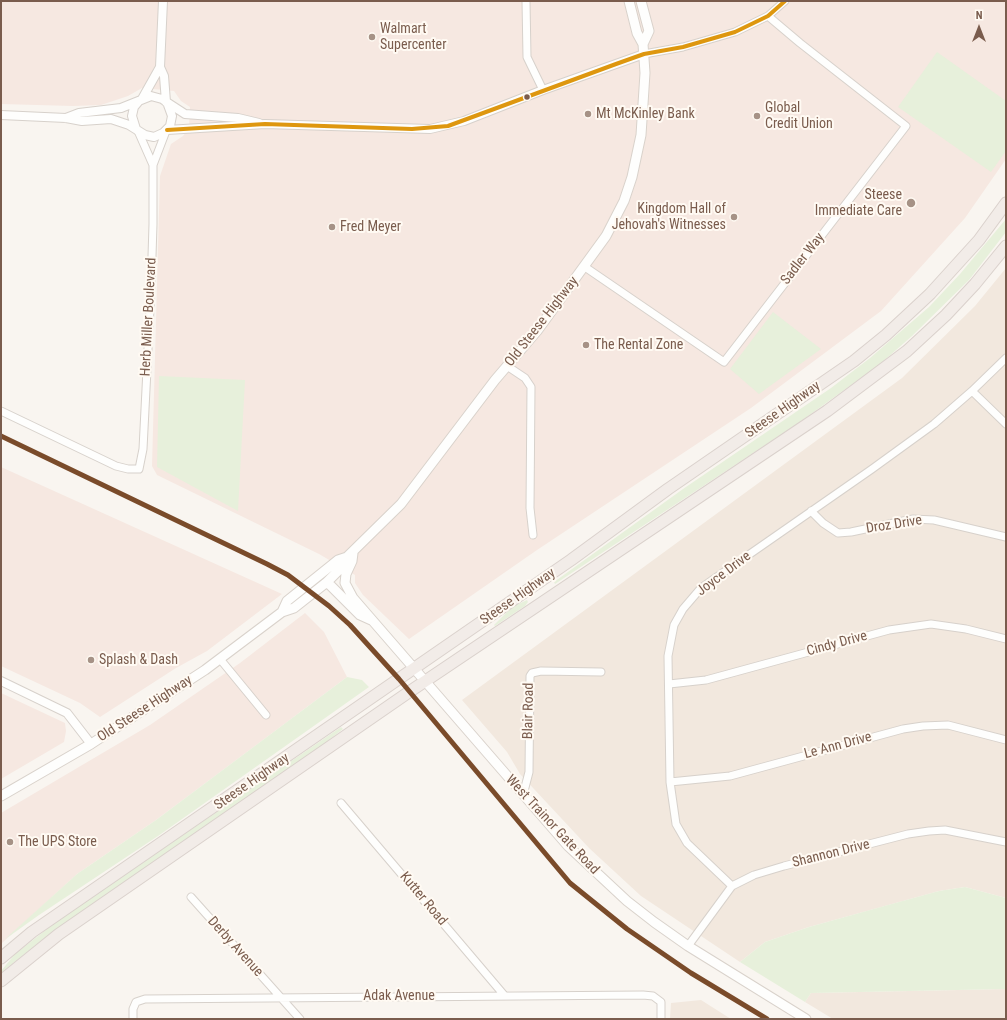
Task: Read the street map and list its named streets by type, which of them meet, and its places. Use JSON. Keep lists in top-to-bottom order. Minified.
{"streets":{"highway":["Steese Highway"],"main road":["Old Steese Highway","West Trainor Gate Road"],"street":["Sadler Way","Herb Miller Boulevard","Droz Drive","Joyce Drive","Cindy Drive","Blair Road","Le Ann Drive","Shannon Drive","Kutter Road","Derby Avenue","Adak Avenue"]},"crossings":[["Sadler Way","Old Steese Highway"],["Old Steese Highway","West Trainor Gate Road"],["Steese Highway","West Trainor Gate Road"],["Droz Drive","Joyce Drive"],["Joyce Drive","Cindy Drive"],["Joyce Drive","Le Ann Drive"],["Joyce Drive","Shannon Drive"],["Blair Road","West Trainor Gate Road"],["West Trainor Gate Road","Shannon Drive"],["Kutter Road","Adak Avenue"],["Derby Avenue","Adak Avenue"]],"places":["Walmart Supercenter","Mt McKinley Bank","Global Credit Union","Steese Immediate Care","Kingdom Hall of Jehovah's Witnesses","Fred Meyer","The Rental Zone","Splash & Dash","The UPS Store"],"north":"top"}
